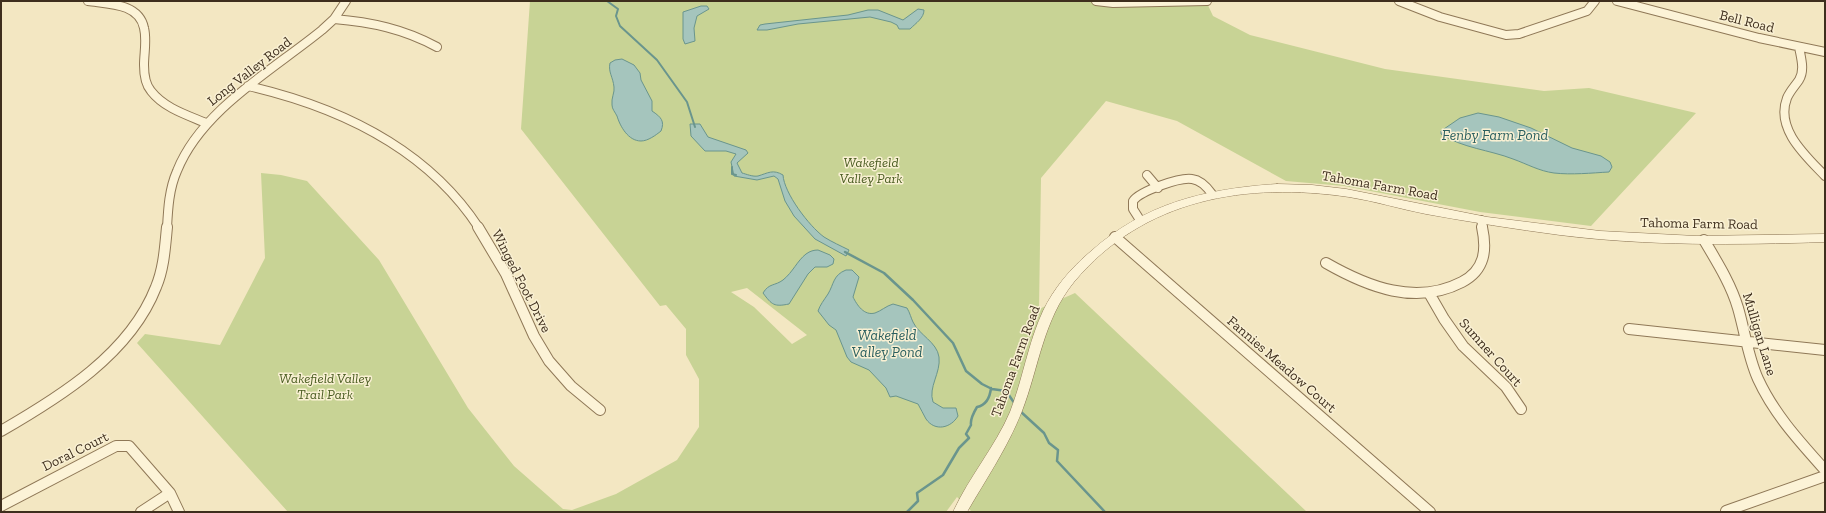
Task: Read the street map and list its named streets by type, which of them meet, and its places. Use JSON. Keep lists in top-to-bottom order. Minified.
{"streets":{"street":["Bell Road","Long Valley Road","Tahoma Farm Road","Winged Foot Drive","Mulligan Lane","Sumner Court","Fannies Meadow Court","Doral Court"]},"crossings":[["Long Valley Road","Winged Foot Drive"],["Tahoma Farm Road","Mulligan Lane"],["Tahoma Farm Road","Fannies Meadow Court"]],"water":["Fenby Farm Pond","Wakefield Valley Pond"],"parks":["Wakefield Valley Park","Wakefield Valley Trail Park"]}
